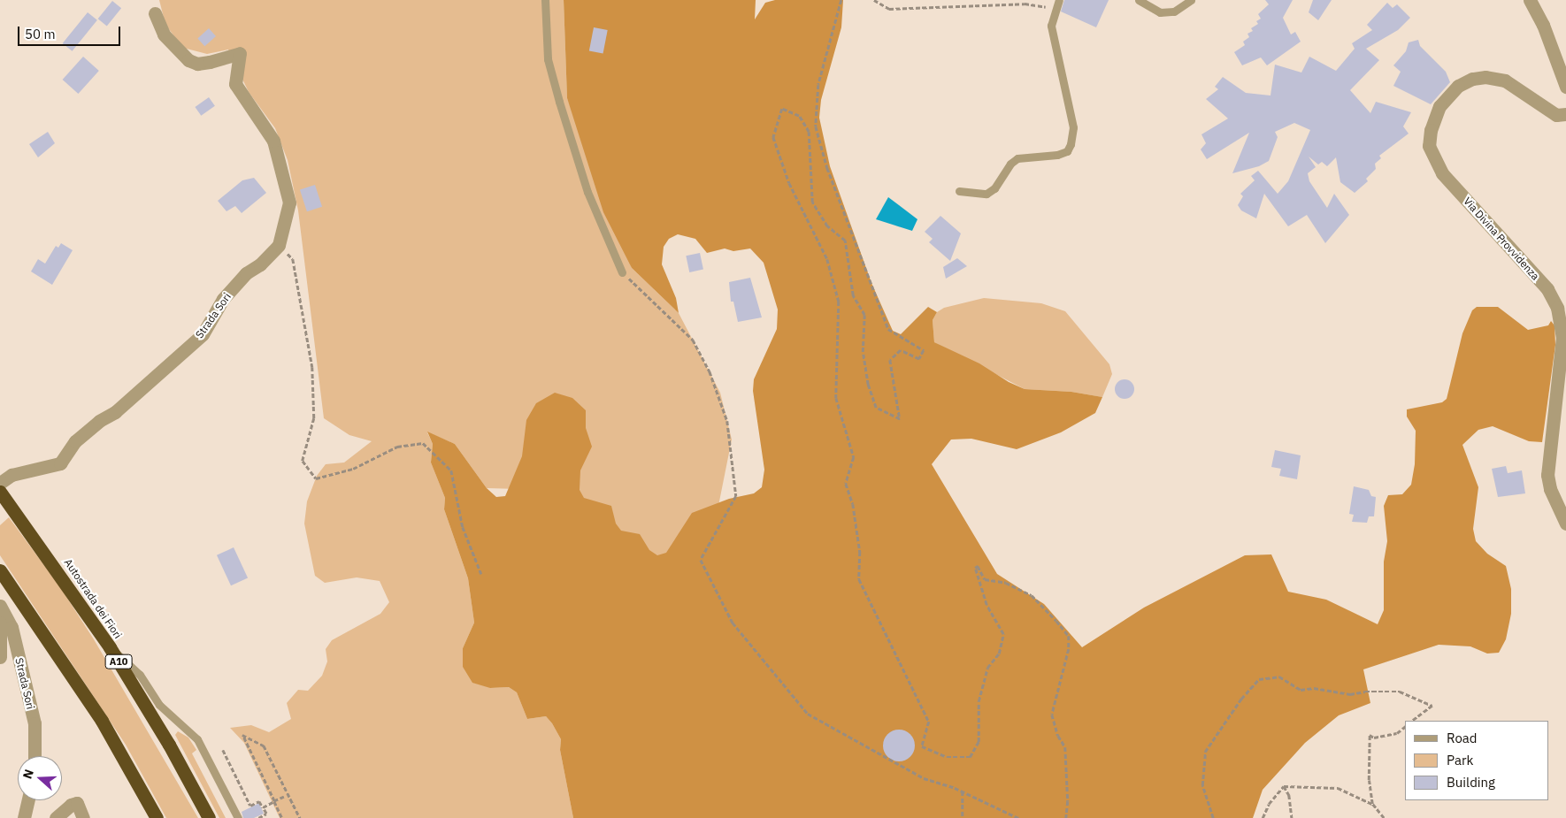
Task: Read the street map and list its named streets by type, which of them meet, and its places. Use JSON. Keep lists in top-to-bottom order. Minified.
{"streets":{"highway":["Autostrada dei Fiori","A10"],"street":["Via Divina Provvidenza","Strada Sori"]},"legend":["Road","Park","Building"],"scale_bar":"50 m","north":"left"}
